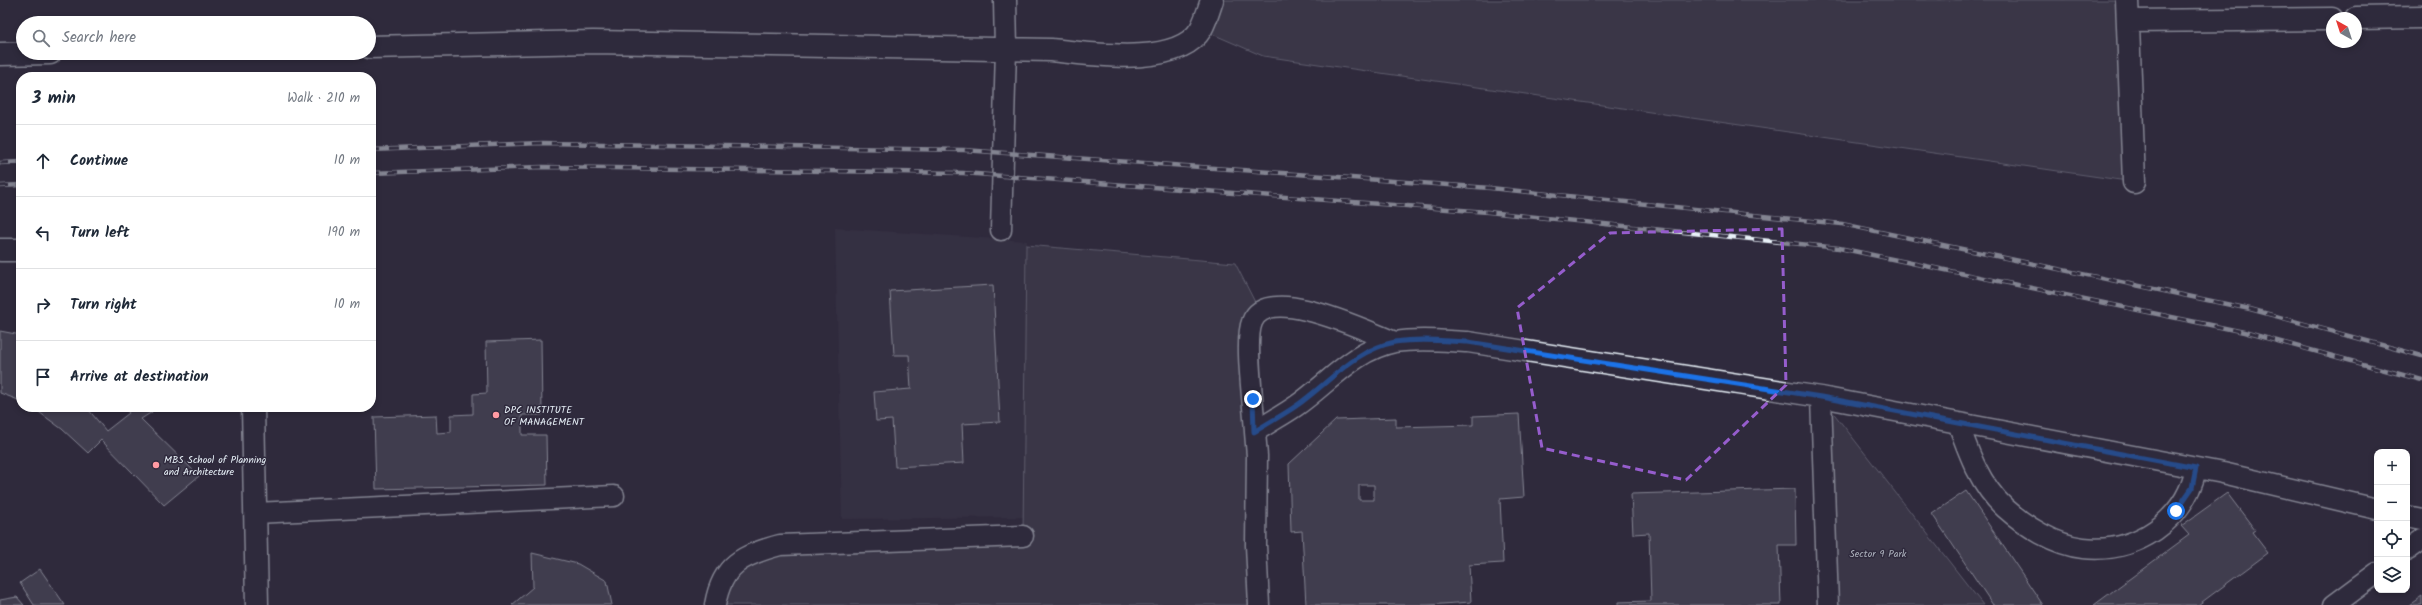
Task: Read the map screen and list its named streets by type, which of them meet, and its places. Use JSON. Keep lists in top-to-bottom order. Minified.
{"parks":["Sector 9 Park"],"places":["DPC INSTITUTE OF MANAGEMENT","MBS School of Planning and Architecture"],"north":"top left","page":{"search":"Search here","heading":["3 min","Walk · 210 m"],"list":[["Continue","10 m"],["Turn left","190 m"],["Turn right","10 m"],"Arrive at destination"],"map_buttons":["+","−"]}}
